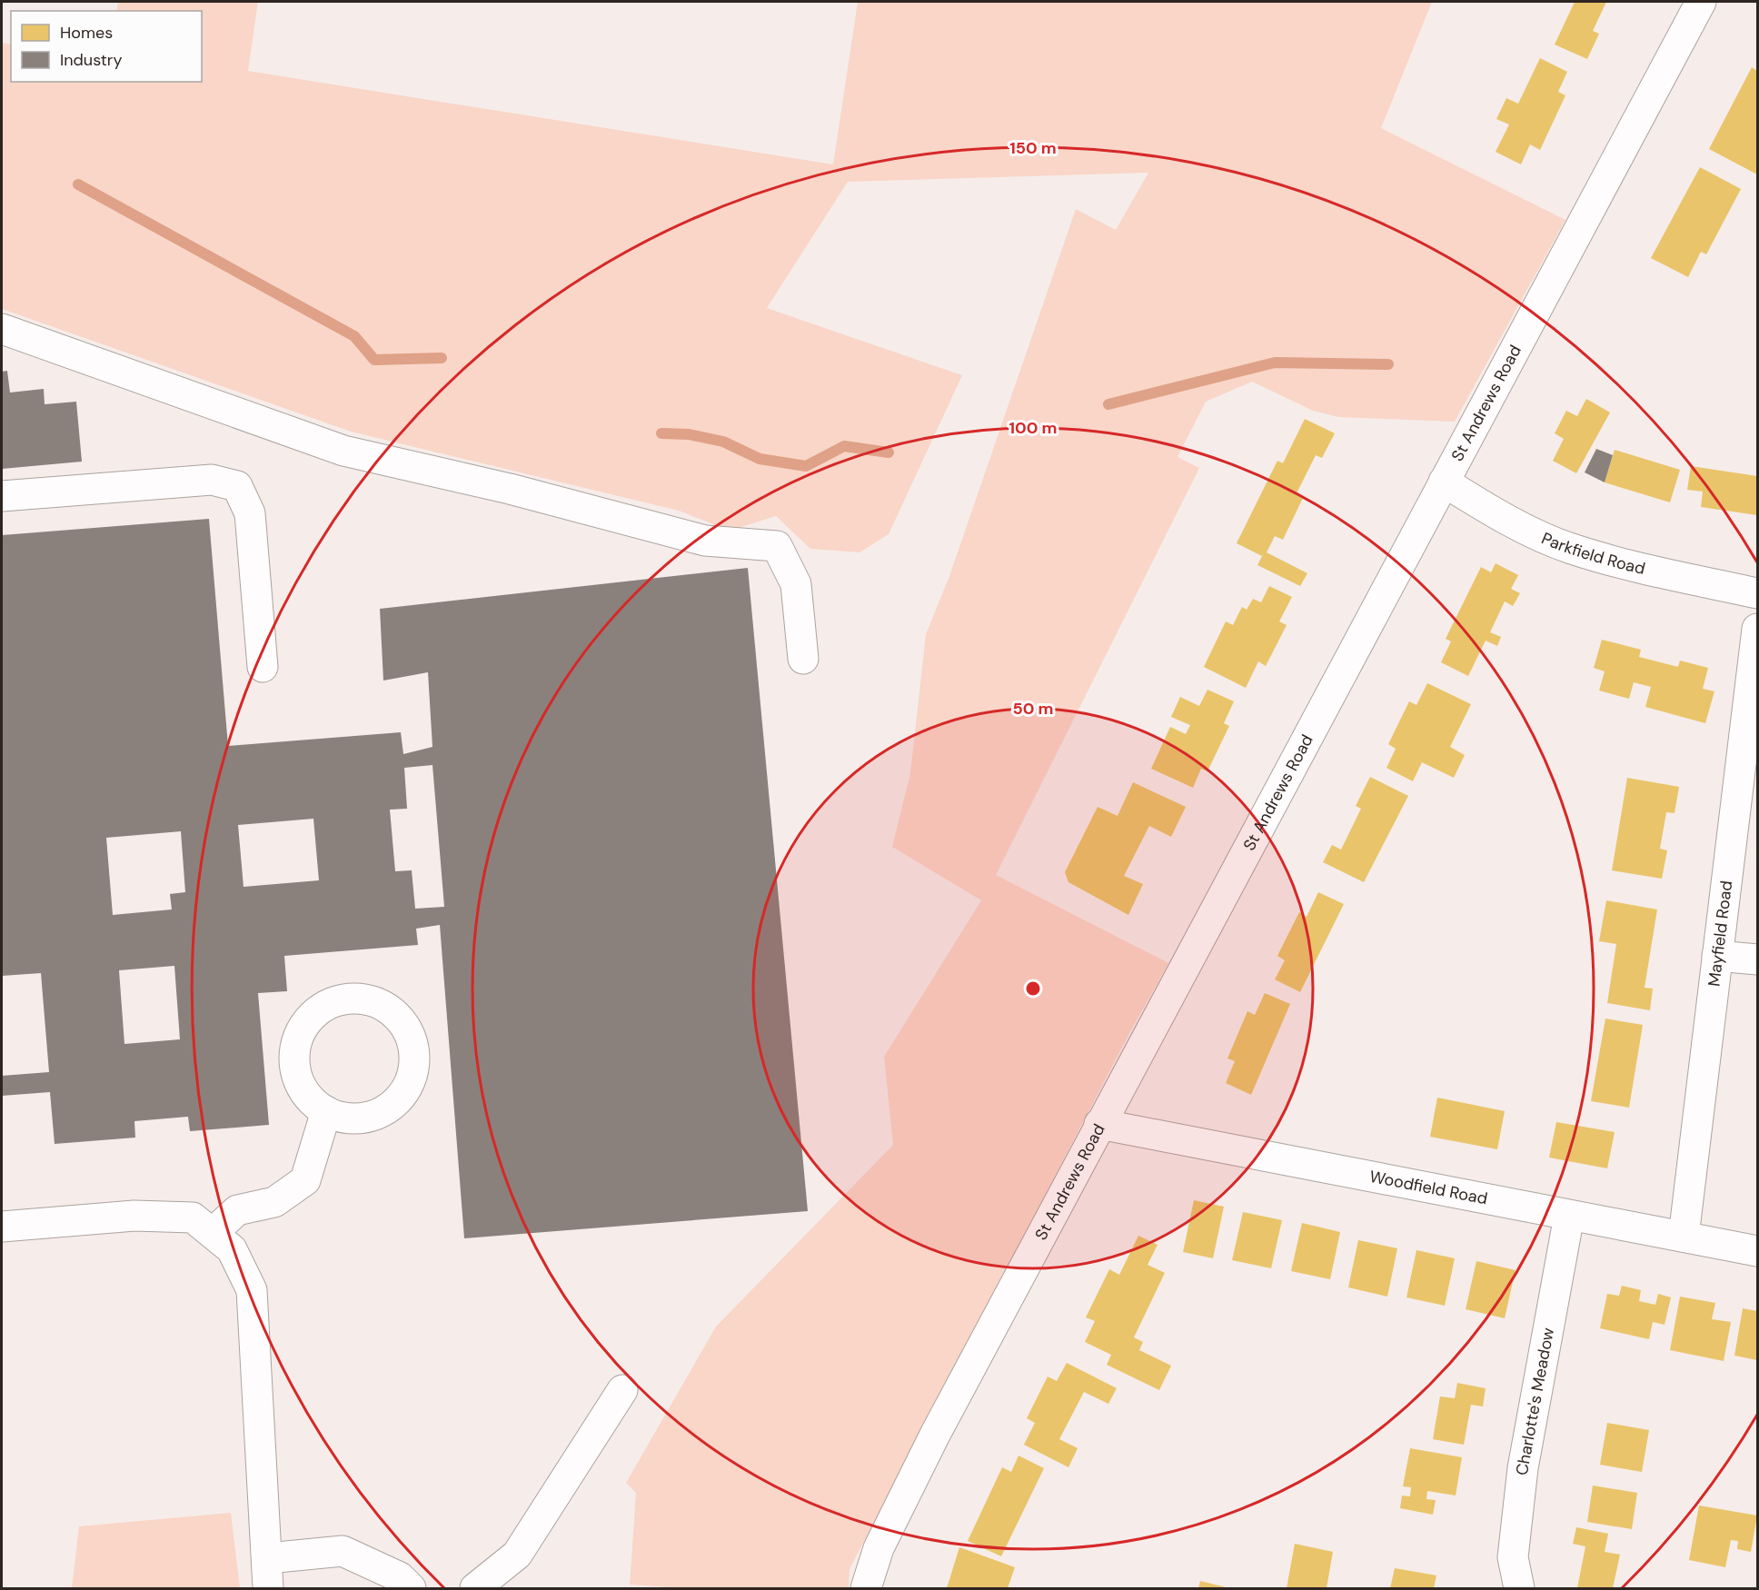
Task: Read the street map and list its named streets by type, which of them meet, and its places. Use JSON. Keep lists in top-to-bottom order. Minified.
{"streets":{"street":["St Andrews Road","Parkfield Road","Mayfield Road","Woodfield Road","Charlotte's Meadow"]},"crossings":[["St Andrews Road","Parkfield Road"],["St Andrews Road","Woodfield Road"],["Mayfield Road","Woodfield Road"],["Woodfield Road","Charlotte's Meadow"]],"legend":["Homes","Industry"],"rings":["150 m","100 m","50 m"]}
